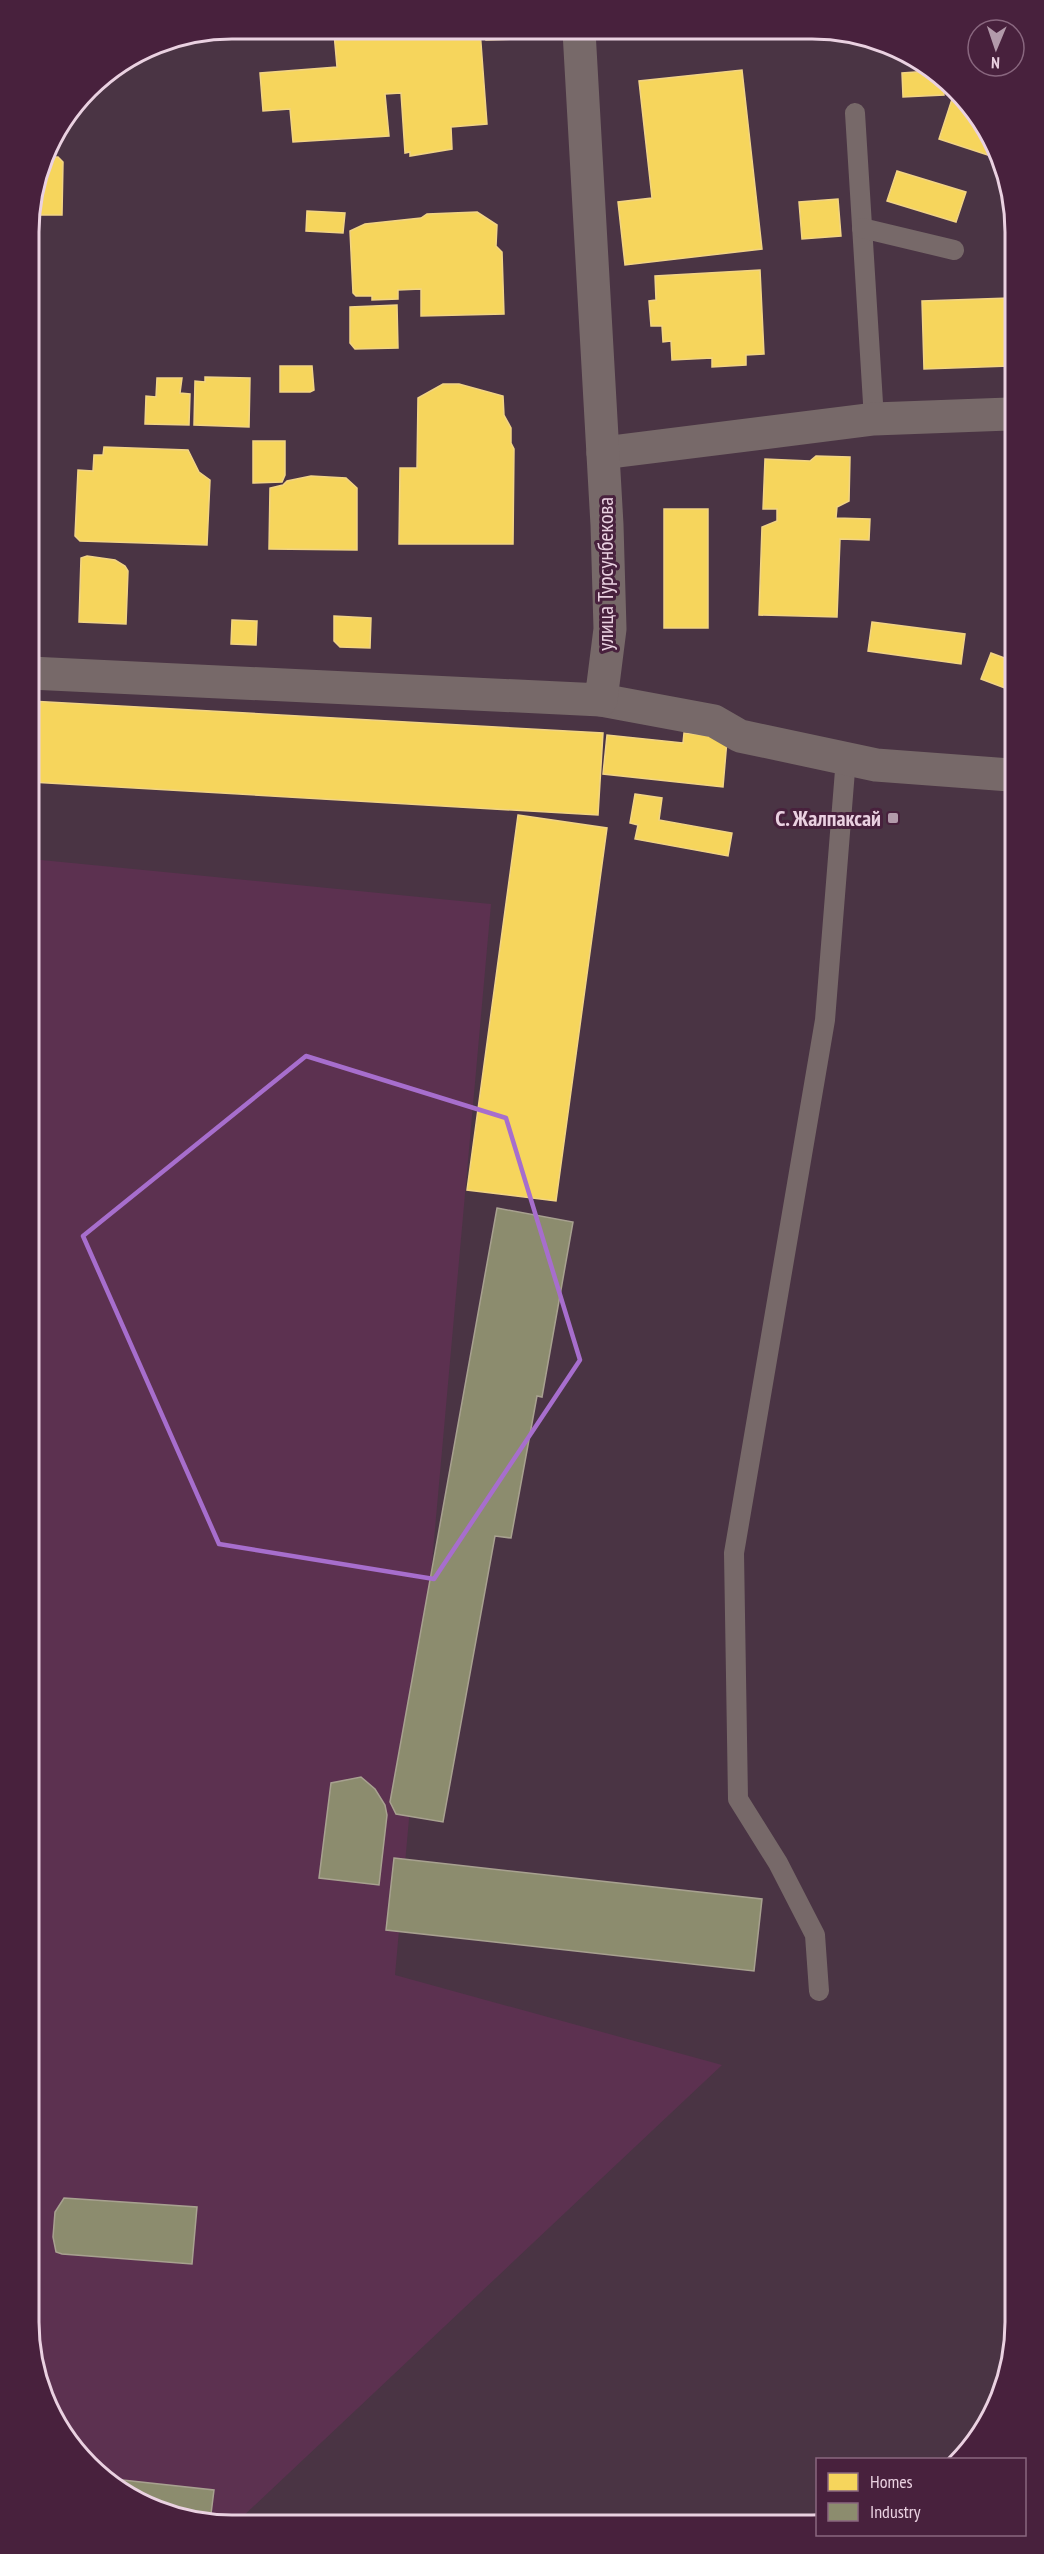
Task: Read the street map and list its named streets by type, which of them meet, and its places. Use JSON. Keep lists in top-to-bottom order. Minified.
{"streets":{"street":["улица Турсунбекова"]},"places":{"transit":["С. Жалпаксай"]},"legend":["Homes","Industry"],"north":"bottom"}
